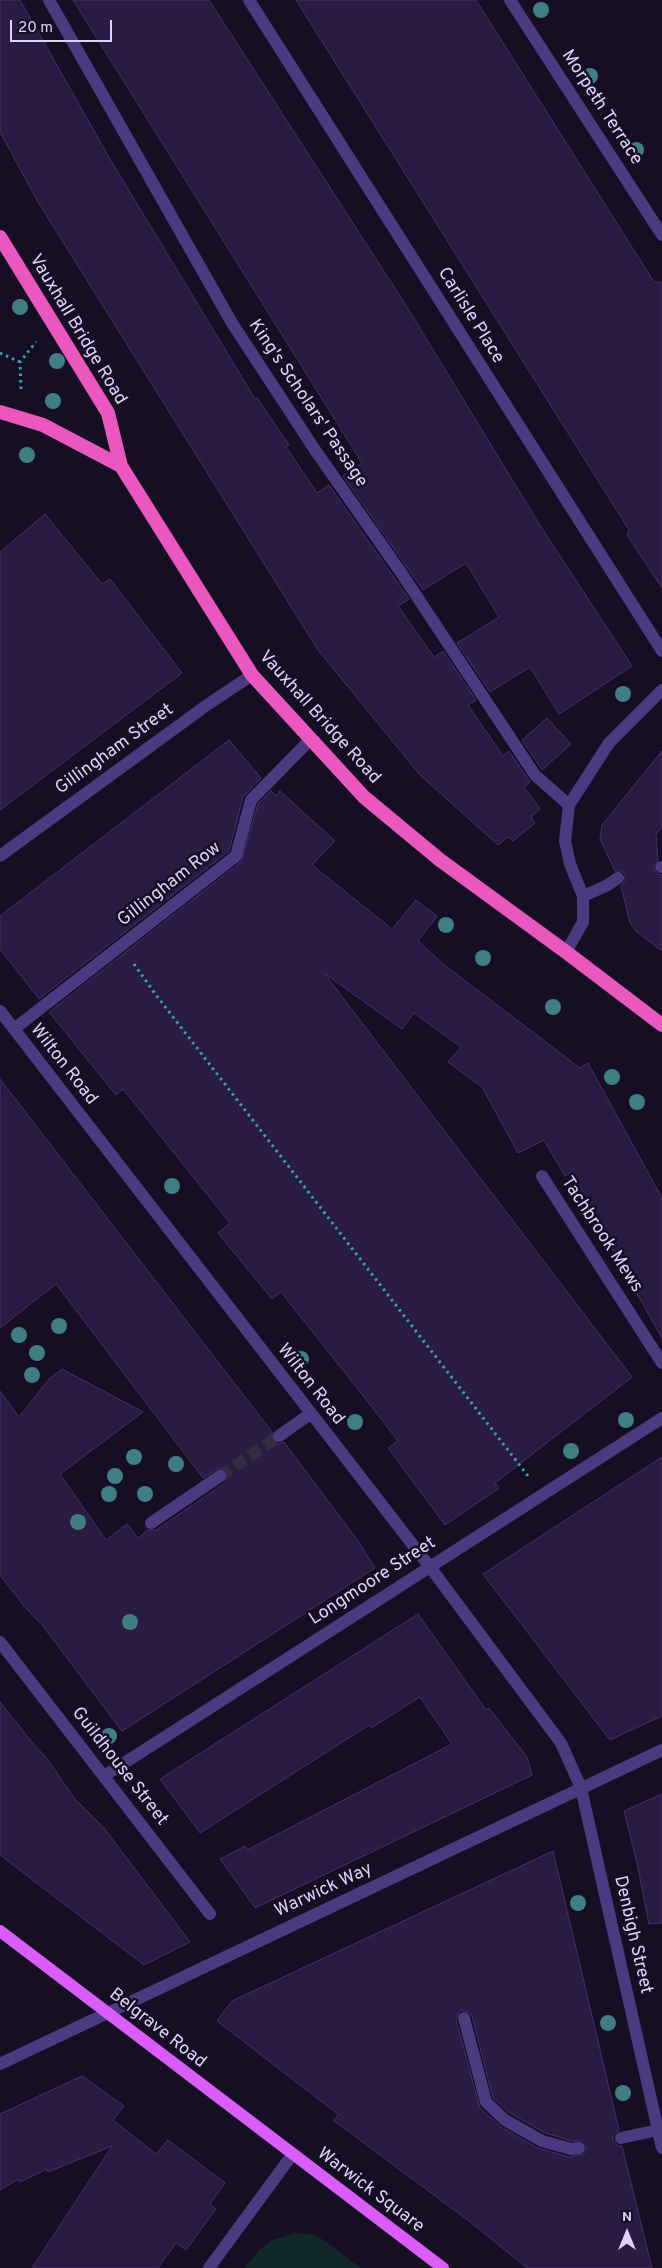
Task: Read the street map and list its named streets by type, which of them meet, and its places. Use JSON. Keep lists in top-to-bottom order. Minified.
{"streets":{"highway":["Vauxhall Bridge Road"],"main road":["Belgrave Road","Warwick Square"],"street":["Morpeth Terrace","Carlisle Place","King's Scholars' Passage","Gillingham Street","Gillingham Row","Wilton Road","Tachbrook Mews","Longmoore Street","Guildhouse Street","Warwick Way","Denbigh Street"]},"crossings":[["Vauxhall Bridge Road","Gillingham Street"],["Vauxhall Bridge Road","Gillingham Row"],["Gillingham Row","Wilton Road"],["Wilton Road","Longmoore Street"],["Wilton Road","Warwick Way"],["Wilton Road","Denbigh Street"],["Longmoore Street","Guildhouse Street"],["Warwick Way","Denbigh Street"],["Warwick Way","Belgrave Road"],["Belgrave Road","Warwick Square"]],"scale_bar":"20 m","north":"top"}
